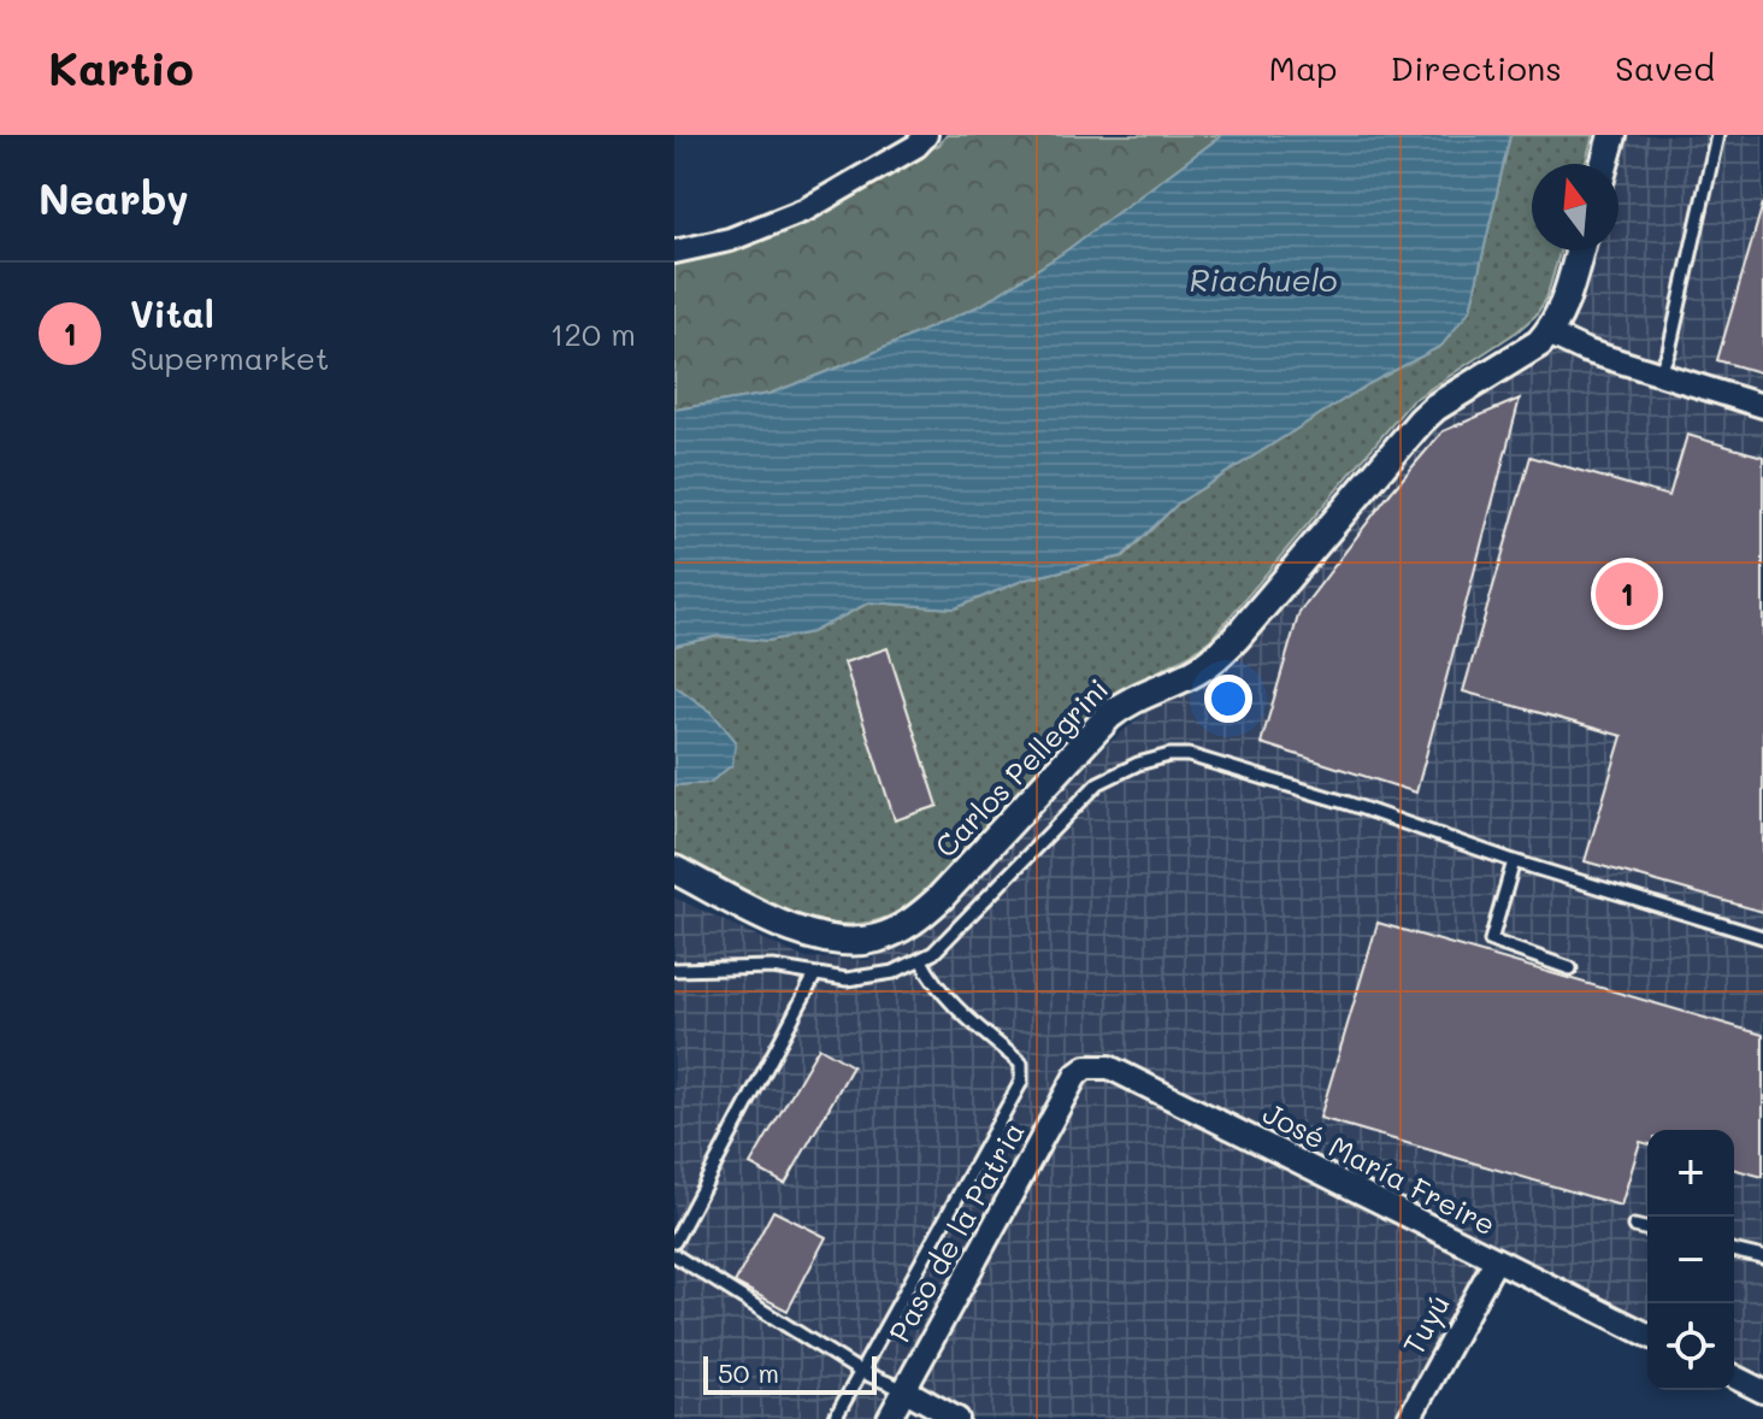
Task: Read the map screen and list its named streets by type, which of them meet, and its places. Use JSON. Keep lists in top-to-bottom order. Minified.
{"streets":{"street":["Carlos Pellegrini","José María Freire","Paso de la Patria","Tuyú"]},"crossings":[["José María Freire","Paso de la Patria"],["José María Freire","Tuyú"]],"water":["Riachuelo"],"scale_bar":"50 m","north":"top","page":{"header":"Kartio","nav":["Map","Directions","Saved"],"heading":"Nearby","list":[{"mark":"1","name":"Vital","note":"Supermarket","value":"120 m"}],"pins":"1","map_buttons":["+","−"],"scale":"50 m"}}
